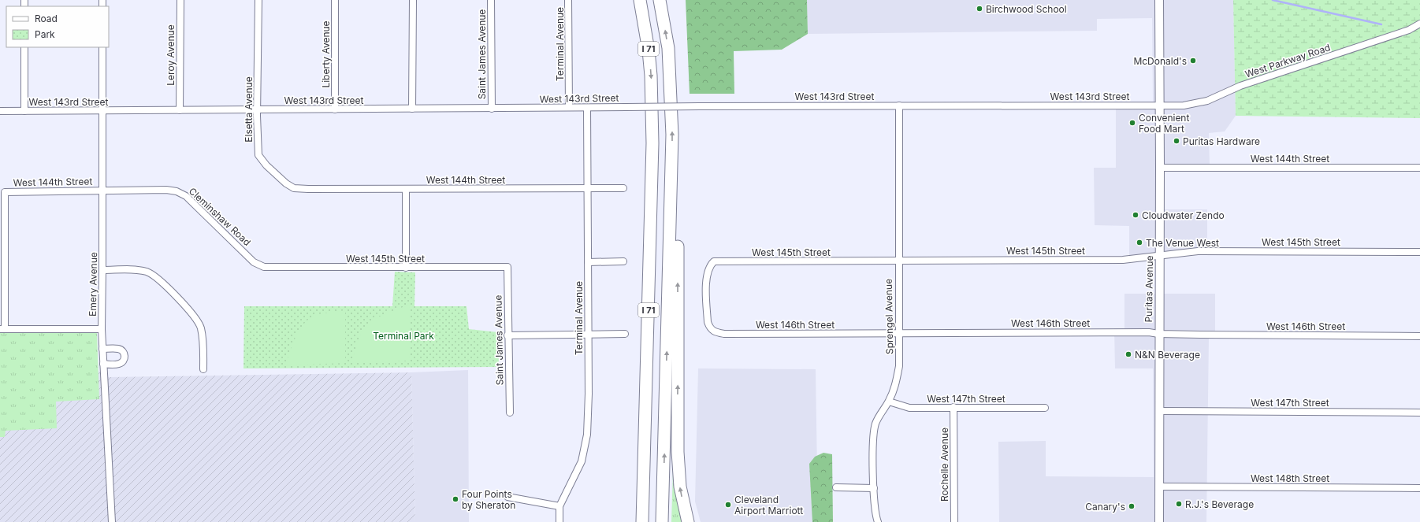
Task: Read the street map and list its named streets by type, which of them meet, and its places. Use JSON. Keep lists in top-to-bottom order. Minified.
{"streets":{"highway":["I 71"],"street":["Terminal Avenue","Liberty Avenue","Saint James Avenue","Leroy Avenue","West Parkway Road","West 143rd Street","Elsetta Avenue","West 144th Street","Cleminshaw Road","West 145th Street","Emery Avenue","Puritas Avenue","Sprengel Avenue","West 146th Street","West 147th Street","Rochelle Avenue","West 148th Street"]},"crossings":[["Terminal Avenue","West 143rd Street"],["Terminal Avenue","West 144th Street"],["Liberty Avenue","West 143rd Street"],["Saint James Avenue","West 143rd Street"],["Saint James Avenue","West 145th Street"],["Leroy Avenue","West 143rd Street"],["West Parkway Road","West 143rd Street"],["West Parkway Road","Puritas Avenue"],["West 143rd Street","Elsetta Avenue"],["West 143rd Street","Emery Avenue"],["West 143rd Street","Puritas Avenue"],["West 143rd Street","Sprengel Avenue"],["Elsetta Avenue","West 144th Street"],["West 144th Street","Cleminshaw Road"],["West 144th Street","Emery Avenue"],["West 144th Street","Puritas Avenue"],["Cleminshaw Road","West 145th Street"],["Cleminshaw Road","Emery Avenue"],["West 145th Street","Puritas Avenue"],["West 145th Street","Sprengel Avenue"],["West 145th Street","West 146th Street"],["Puritas Avenue","West 146th Street"],["Puritas Avenue","West 147th Street"],["Puritas Avenue","West 148th Street"],["Sprengel Avenue","West 146th Street"],["Sprengel Avenue","West 147th Street"],["West 147th Street","Rochelle Avenue"]],"parks":["Terminal Park"],"places":["Birchwood School","McDonald's","Convenient Food Mart","Puritas Hardware","Cloudwater Zendo","The Venue West","N&N Beverage","Four Points by Sheraton","R.J.'s Beverage","Cleveland Airport Marriott","Canary's"],"legend":["Road","Park"]}
